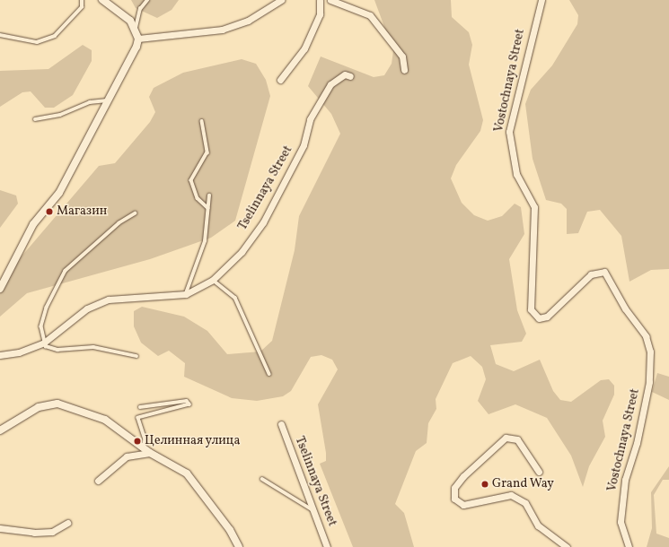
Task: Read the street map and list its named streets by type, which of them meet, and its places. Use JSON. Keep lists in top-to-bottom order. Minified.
{"streets":{"street":["Vostochnaya Street","Tselinnaya Street"]},"places":["Магазин","Целинная улица","Grand Way"]}
